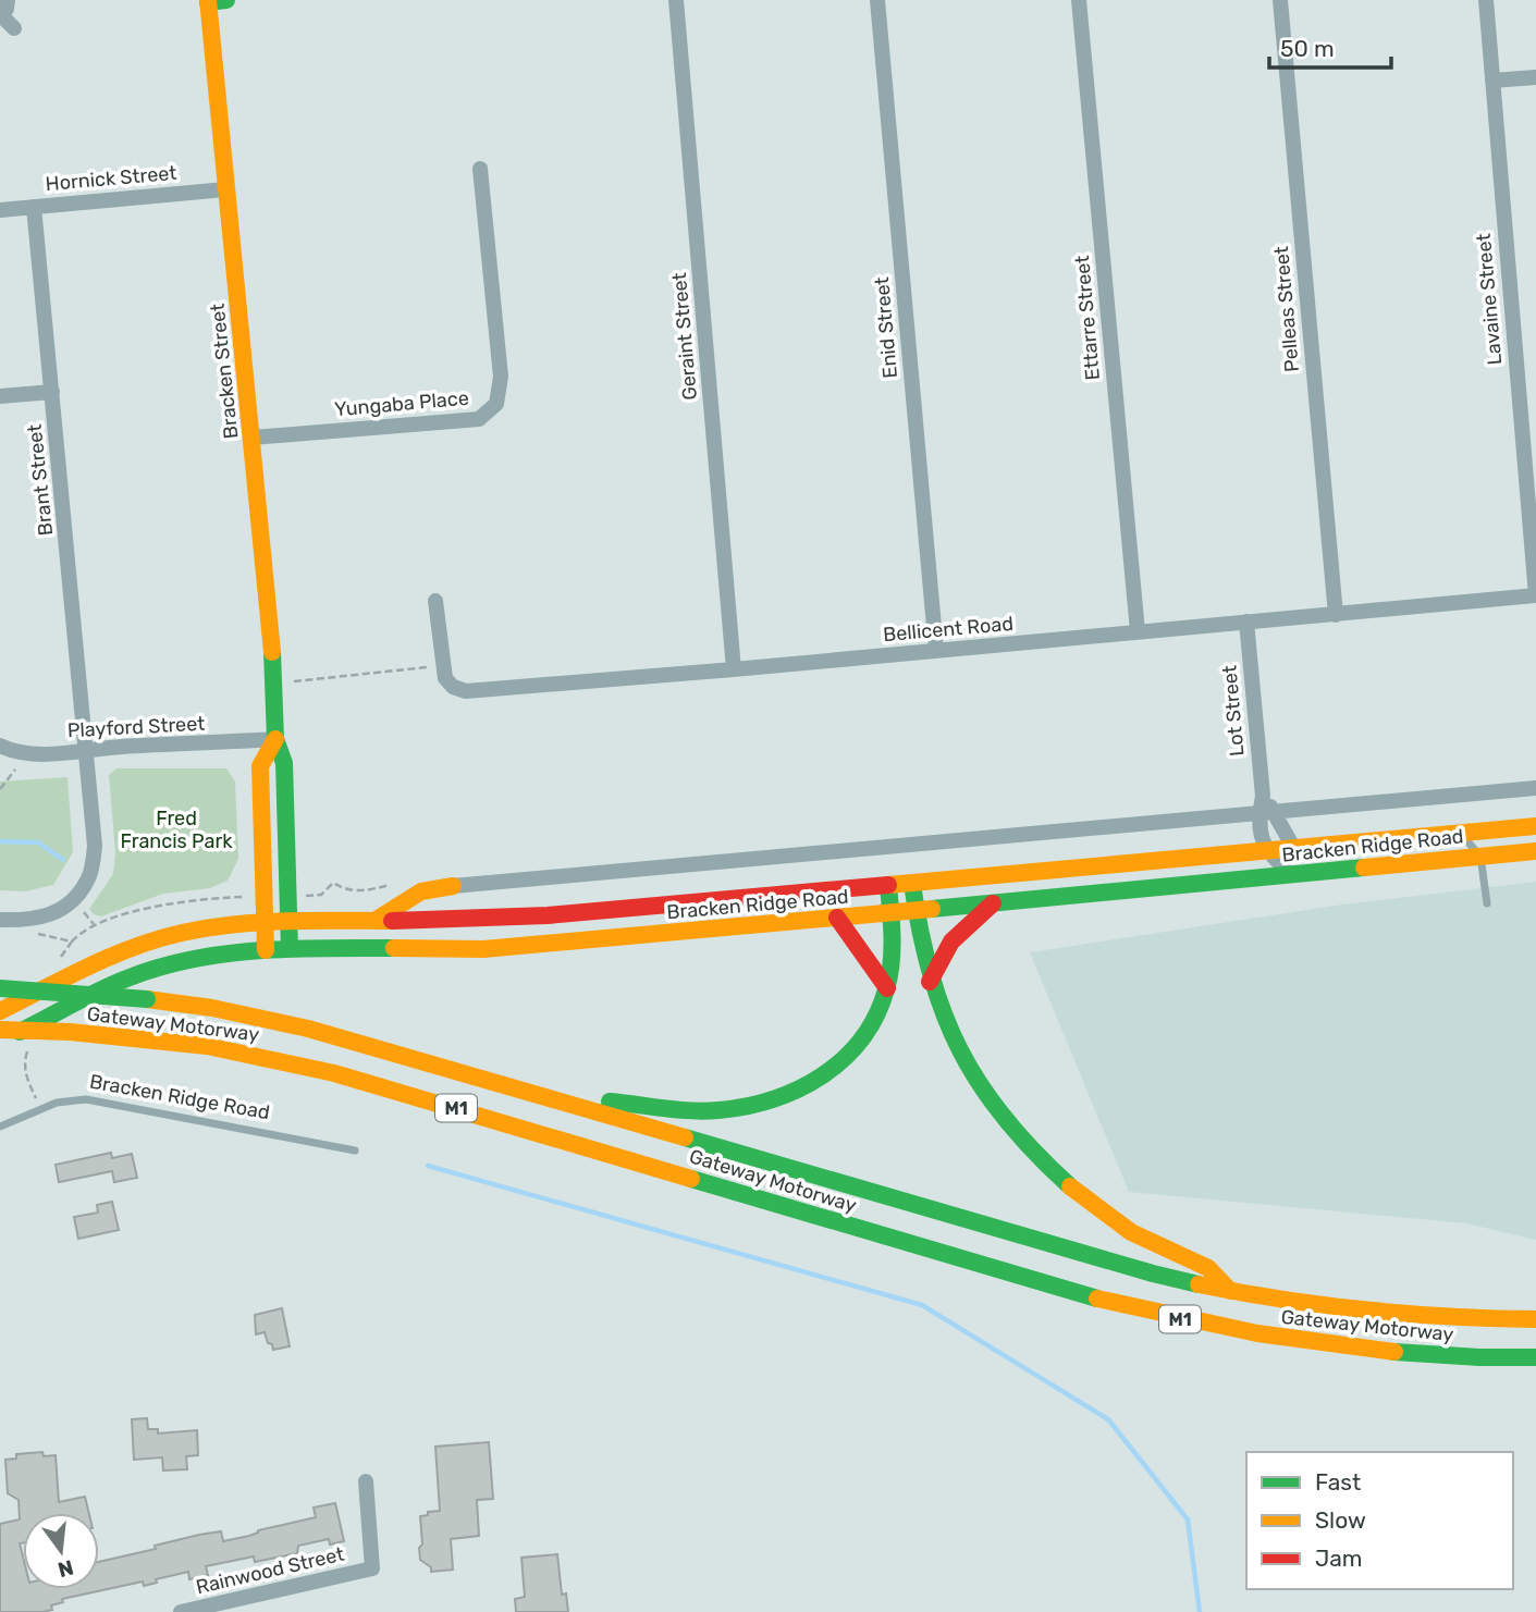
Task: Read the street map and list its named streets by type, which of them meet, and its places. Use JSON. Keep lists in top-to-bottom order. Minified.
{"streets":{"main road":["Bracken Street","Bracken Ridge Road","Gateway Motorway","M1"],"street":["Hornick Street","Lavaine Street","Pelleas Street","Ettarre Street","Enid Street","Geraint Street","Yungaba Place","Brant Street","Bellicent Road","Lot Street","Playford Street","Rainwood Street"]},"crossings":[["Hornick Street","Bracken Street"],["Hornick Street","Brant Street"],["Lavaine Street","Bellicent Road"],["Pelleas Street","Bellicent Road"],["Ettarre Street","Bellicent Road"],["Enid Street","Bellicent Road"],["Geraint Street","Bellicent Road"],["Bracken Street","Yungaba Place"],["Bracken Street","Playford Street"],["Bracken Street","Bracken Ridge Road"],["Brant Street","Playford Street"],["Bellicent Road","Lot Street"],["Lot Street","Bracken Ridge Road"]],"parks":["Fred Francis Park"],"legend":["Fast","Slow","Jam"],"scale_bar":"50 m","north":"bottom"}
